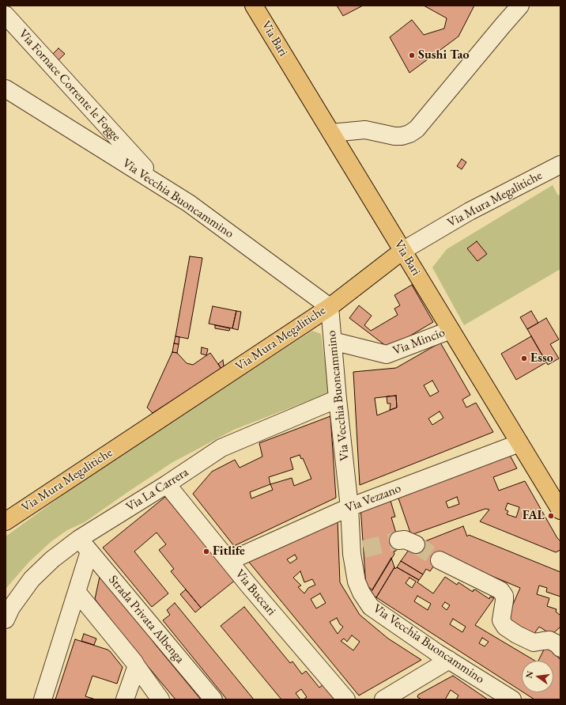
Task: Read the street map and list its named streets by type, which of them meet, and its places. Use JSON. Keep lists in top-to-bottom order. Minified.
{"streets":{"main road":["Via Bari","Via Mura Megalitiche"],"street":["Via Fornace Corrente le Fogge","Via Vecchia Buoncammino","Via Mincio","Via La Carrera","Via Vezzano","Via Buccari","Strada Privata Albenga"]},"crossings":[["Via Bari","Via Mura Megalitiche"],["Via Bari","Via Mincio"],["Via Bari","Via Vezzano"],["Via Fornace Corrente le Fogge","Via Vecchia Buoncammino"],["Via Vecchia Buoncammino","Via Mura Megalitiche"],["Via Vecchia Buoncammino","Via Mincio"],["Via Vecchia Buoncammino","Via La Carrera"],["Via Vecchia Buoncammino","Via Vezzano"],["Via La Carrera","Via Buccari"],["Via La Carrera","Strada Privata Albenga"],["Via Vezzano","Via Buccari"]],"places":["Sushi Tao","Esso","FAL","Fitlife"],"north":"left"}
